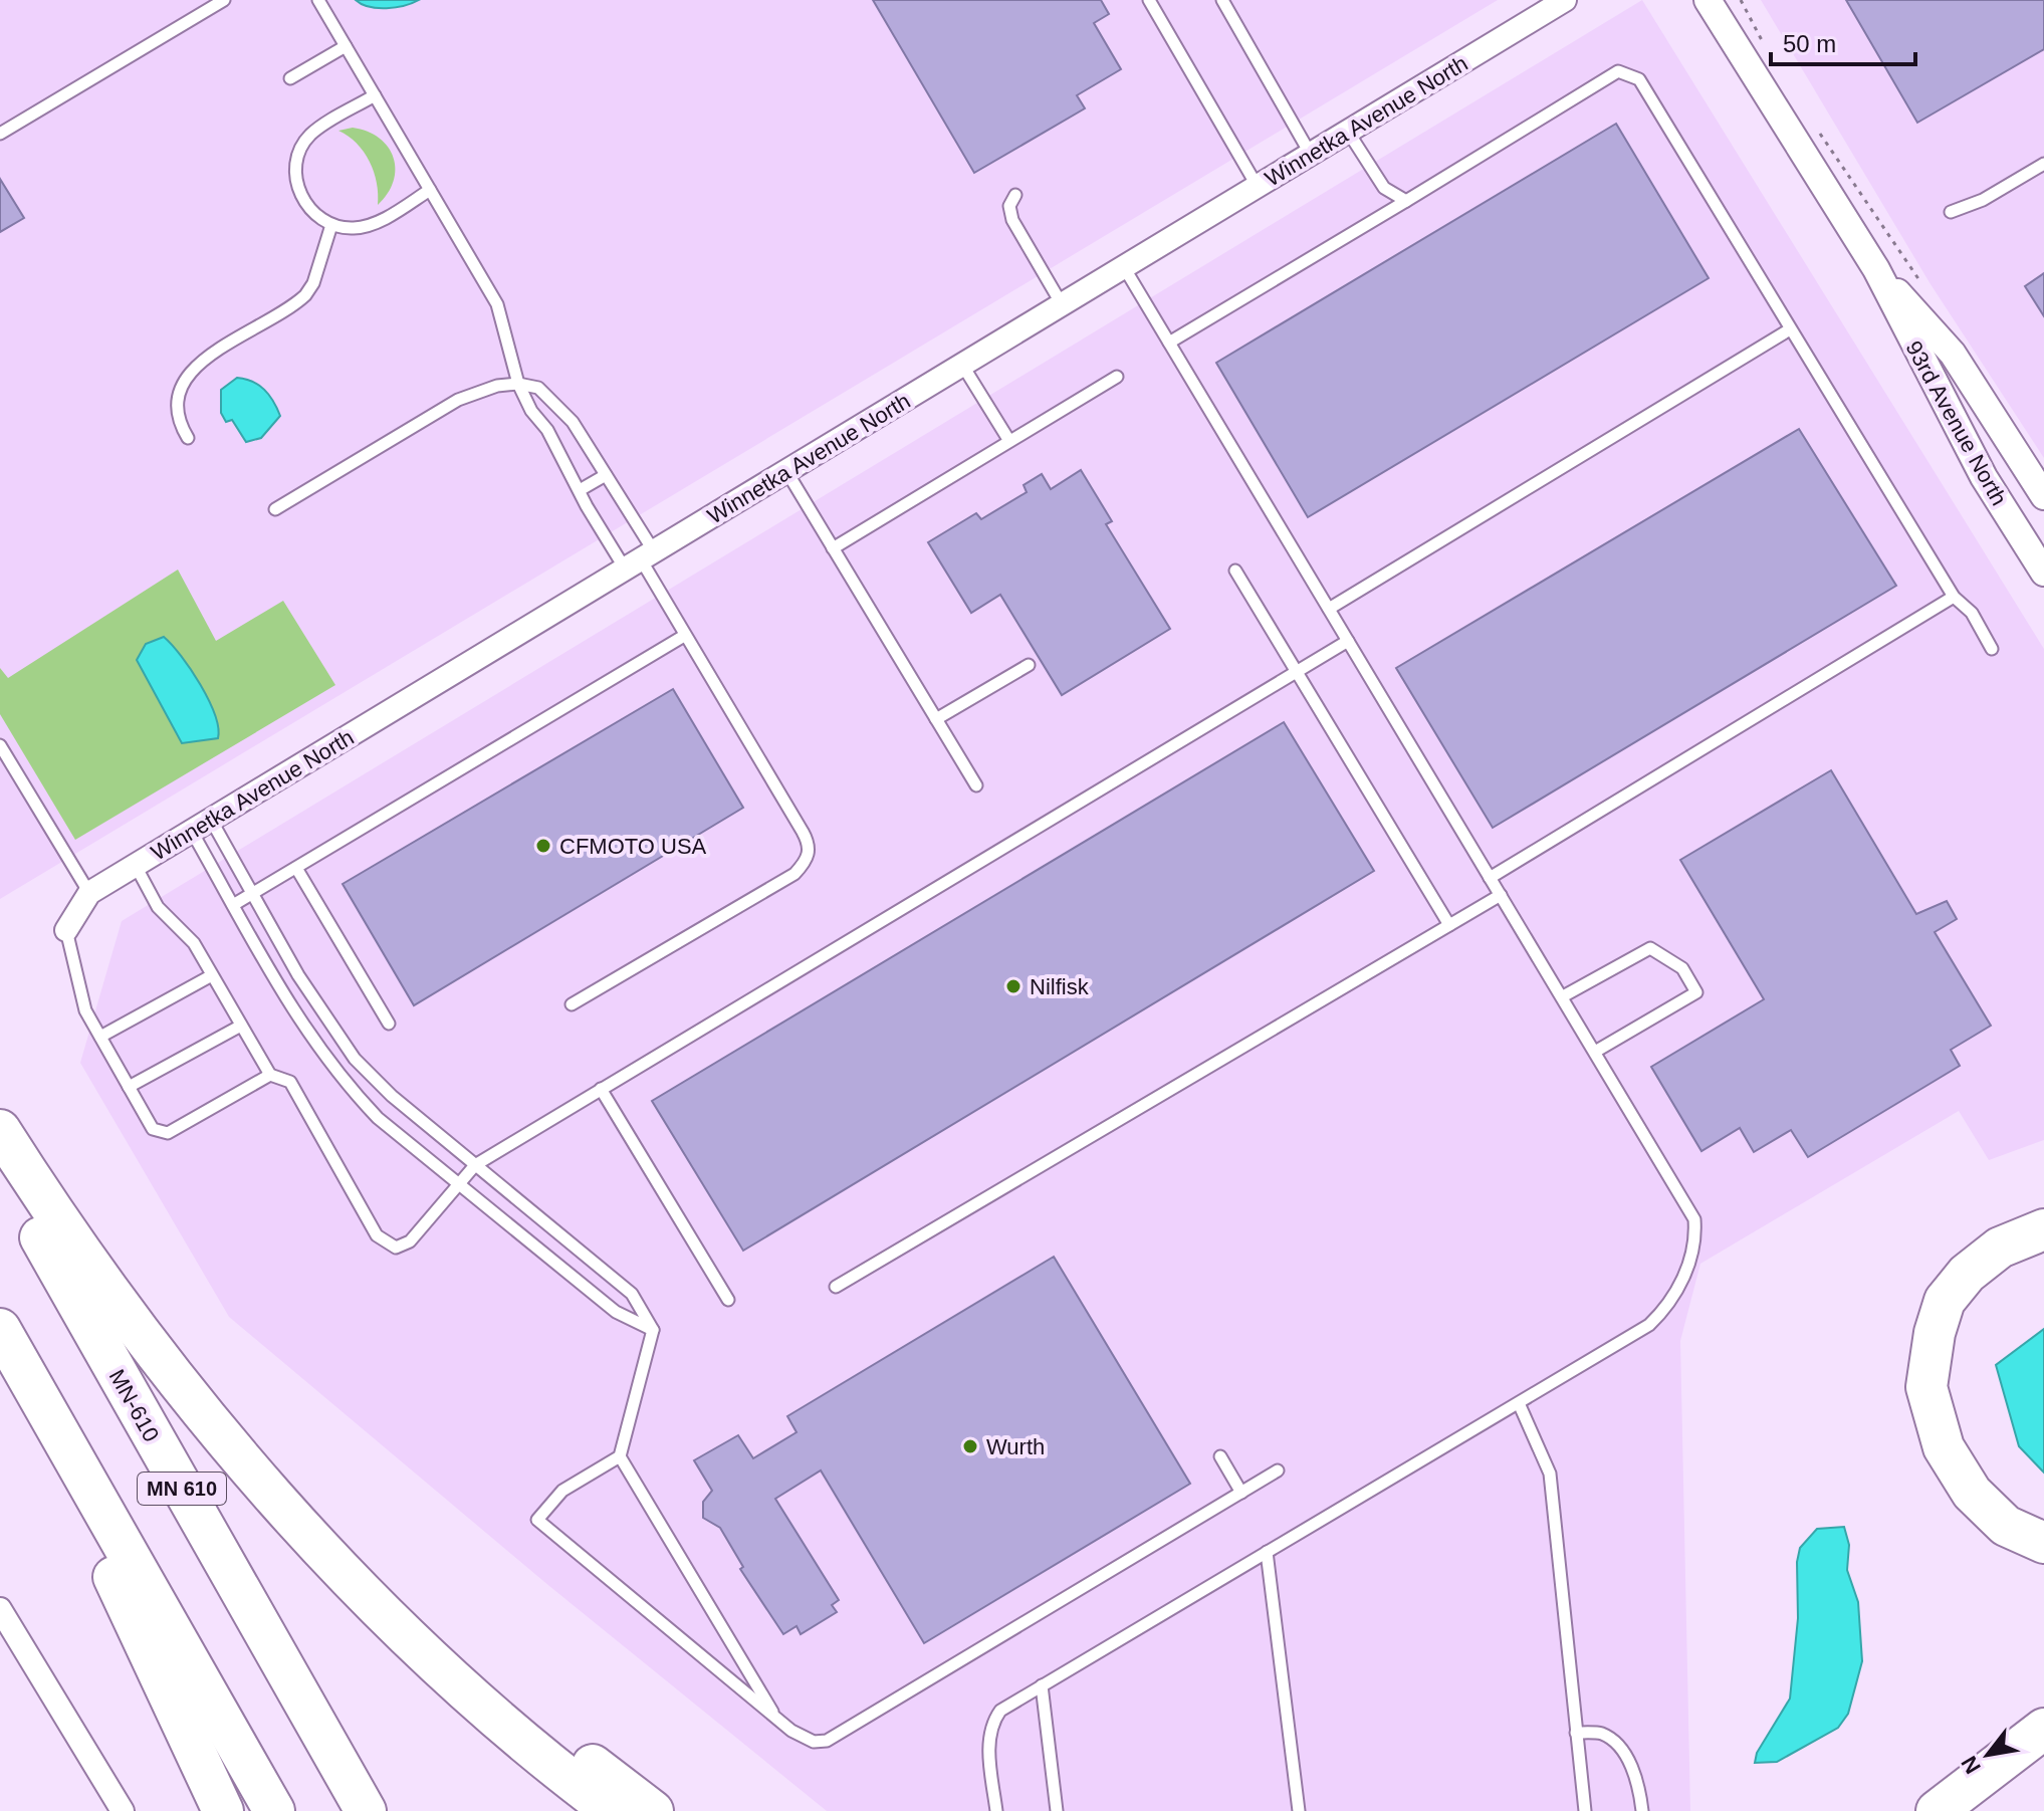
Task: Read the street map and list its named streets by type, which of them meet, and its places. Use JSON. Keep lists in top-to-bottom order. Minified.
{"streets":{"highway":["MN-610","MN 610"],"street":["Winnetka Avenue North","93rd Avenue North"]},"places":["CFMOTO USA","Nilfisk","Wurth"],"scale_bar":"50 m","north":"bottom left"}
